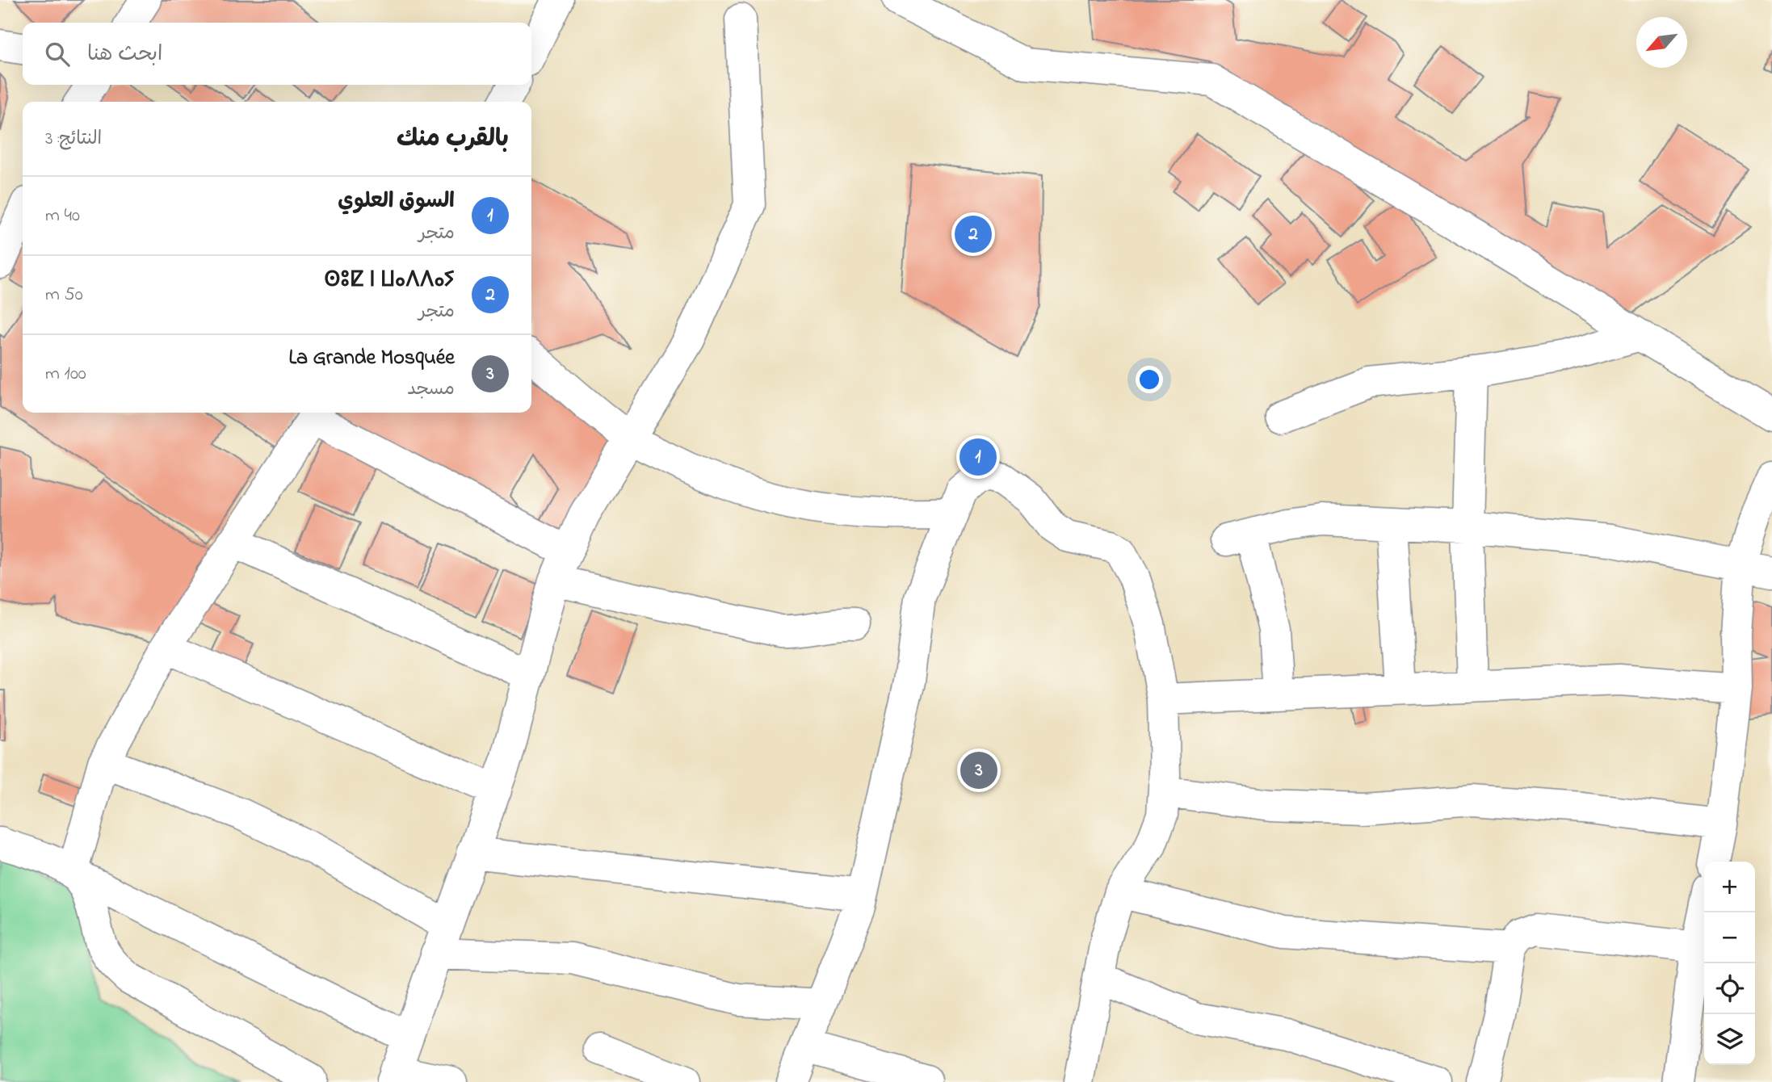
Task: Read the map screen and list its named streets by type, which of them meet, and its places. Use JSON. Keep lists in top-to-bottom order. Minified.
{"north":"bottom left","page":{"search":"ابحث هنا","heading":["بالقرب منك","النتائج: 3"],"list":[{"mark":"1","name":"السوق العلوي","note":"متجر","value":"40 m"},{"mark":"2","name":"ⵙⵓⵇ ⵏ ⵡⴰⴷⴷⴰⵢ","note":"متجر","value":"50 m"},{"mark":"3","name":"La Grande Mosquée","note":"مسجد","value":"100 m"}],"pins":["2","1","3"],"map_buttons":["+","−"]}}
